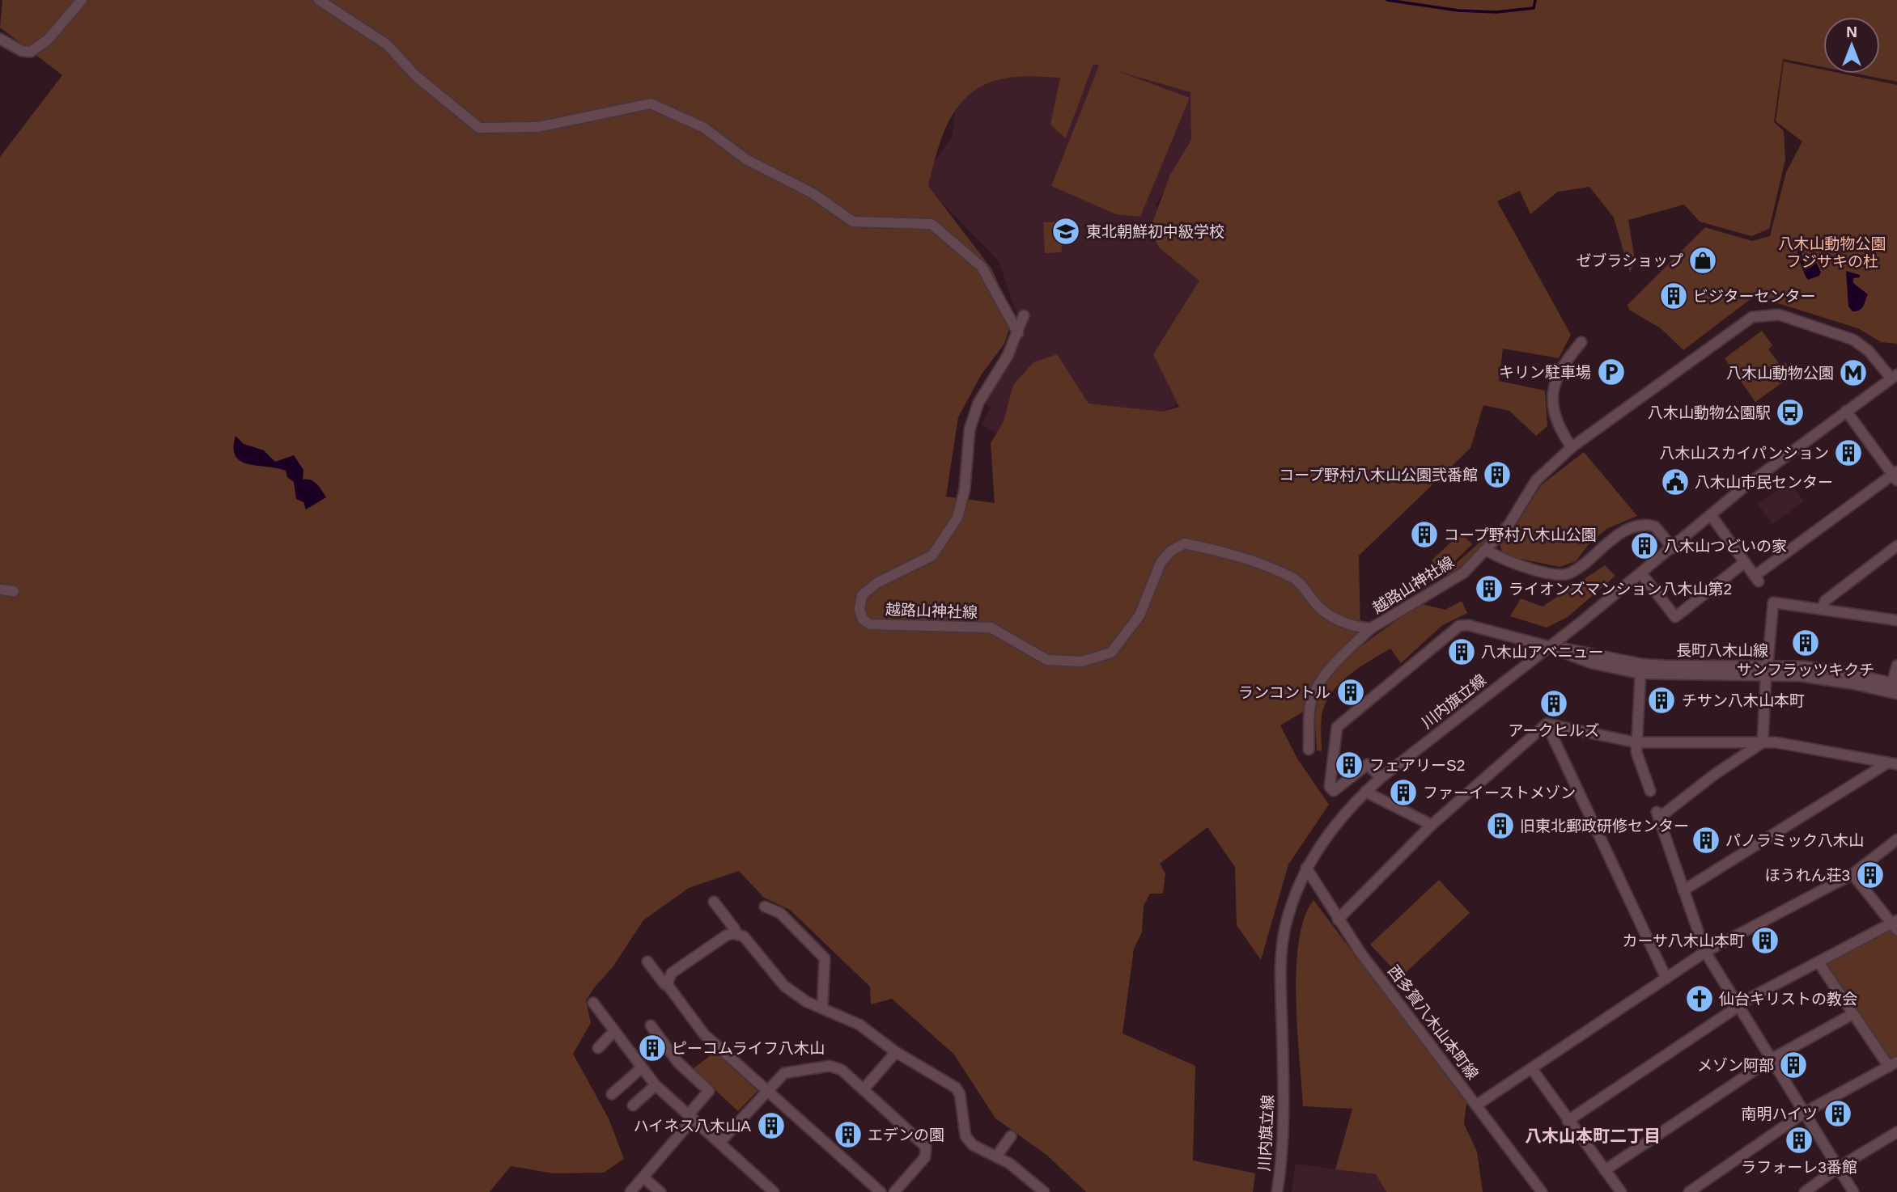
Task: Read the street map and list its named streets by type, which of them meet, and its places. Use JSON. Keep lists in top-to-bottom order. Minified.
{"streets":{"street":["越路山神社線","長町八木山線","川内旗立線","西多賀八木山本町線"]},"crossings":[["越路山神社線","川内旗立線"],["長町八木山線","川内旗立線"],["川内旗立線","西多賀八木山本町線"]],"districts":["八木山本町二丁目"],"parks":["八木山動物公園 フジサキの杜"],"places":{"school or university":["東北朝鮮初中級学校"],"shop":["ゼブラショップ"],"building":["ビジターセンター","八木山スカイパンション","コープ野村八木山公園弐番館","コープ野村八木山公園","八木山つどいの家","ライオンズマンション八木山第2","サンフラッツキクチ","八木山アベニュー","ランコントル","チサン八木山本町","アークヒルズ","フェアリーS2","ファーイーストメゾン","旧東北郵政研修センター","パノラミック八木山","ほうれん荘3","カーサ八木山本町","ピーコムライフ八木山","メゾン阿部","南明ハイツ","ハイネス八木山A","エデンの園","ラフォーレ3番館"],"parking":["キリン駐車場"],"metro station":["八木山動物公園"],"bus stop":["八木山動物公園駅"],"public building":["八木山市民センター"],"church":["仙台キリストの教会"]},"north":"top"}
